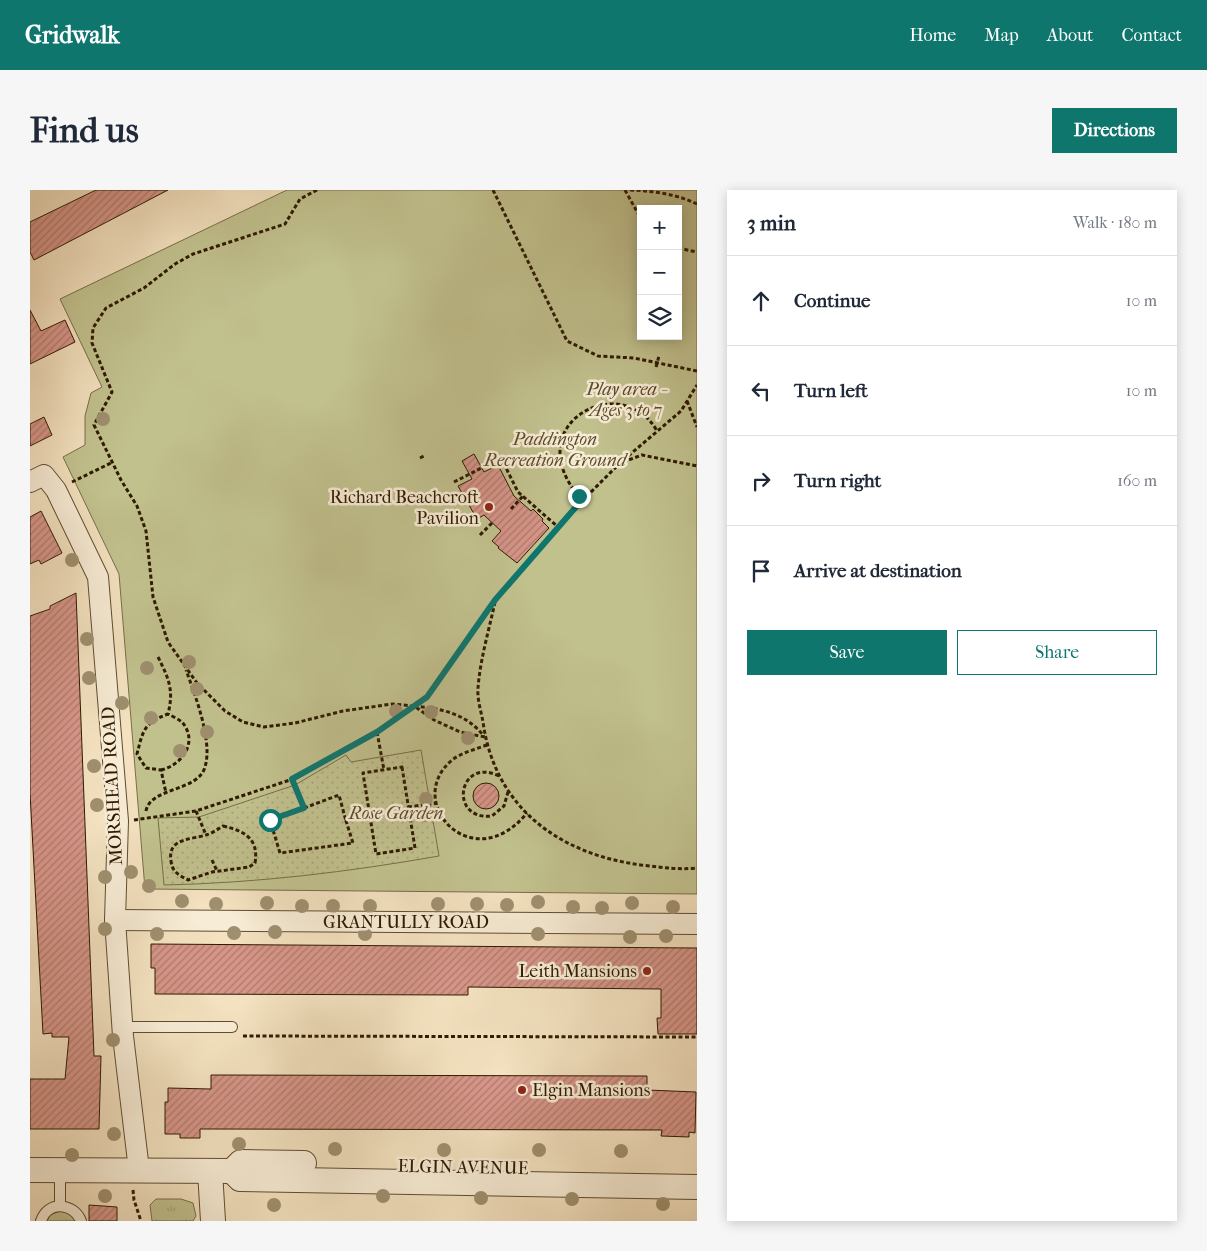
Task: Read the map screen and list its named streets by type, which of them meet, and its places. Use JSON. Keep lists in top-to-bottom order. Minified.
{"streets":{"street":["MORSHEAD ROAD","GRANTULLY ROAD","ELGIN AVENUE"]},"crossings":[["MORSHEAD ROAD","GRANTULLY ROAD"],["MORSHEAD ROAD","ELGIN AVENUE"]],"parks":["Play area - Ages 3 to 7","Paddington Recreation Ground","Rose Garden"],"places":["Richard Beachcroft Pavilion","Leith Mansions","Elgin Mansions"],"page":{"header":"Gridwalk","nav":["Home","Map","About","Contact"],"buttons":["Directions",["Save","Share"]],"title":"Find us","heading":["3 min","Walk · 180 m"],"map_buttons":["+","−"],"list":[["Continue","10 m"],["Turn left","10 m"],["Turn right","160 m"],"Arrive at destination"]}}
